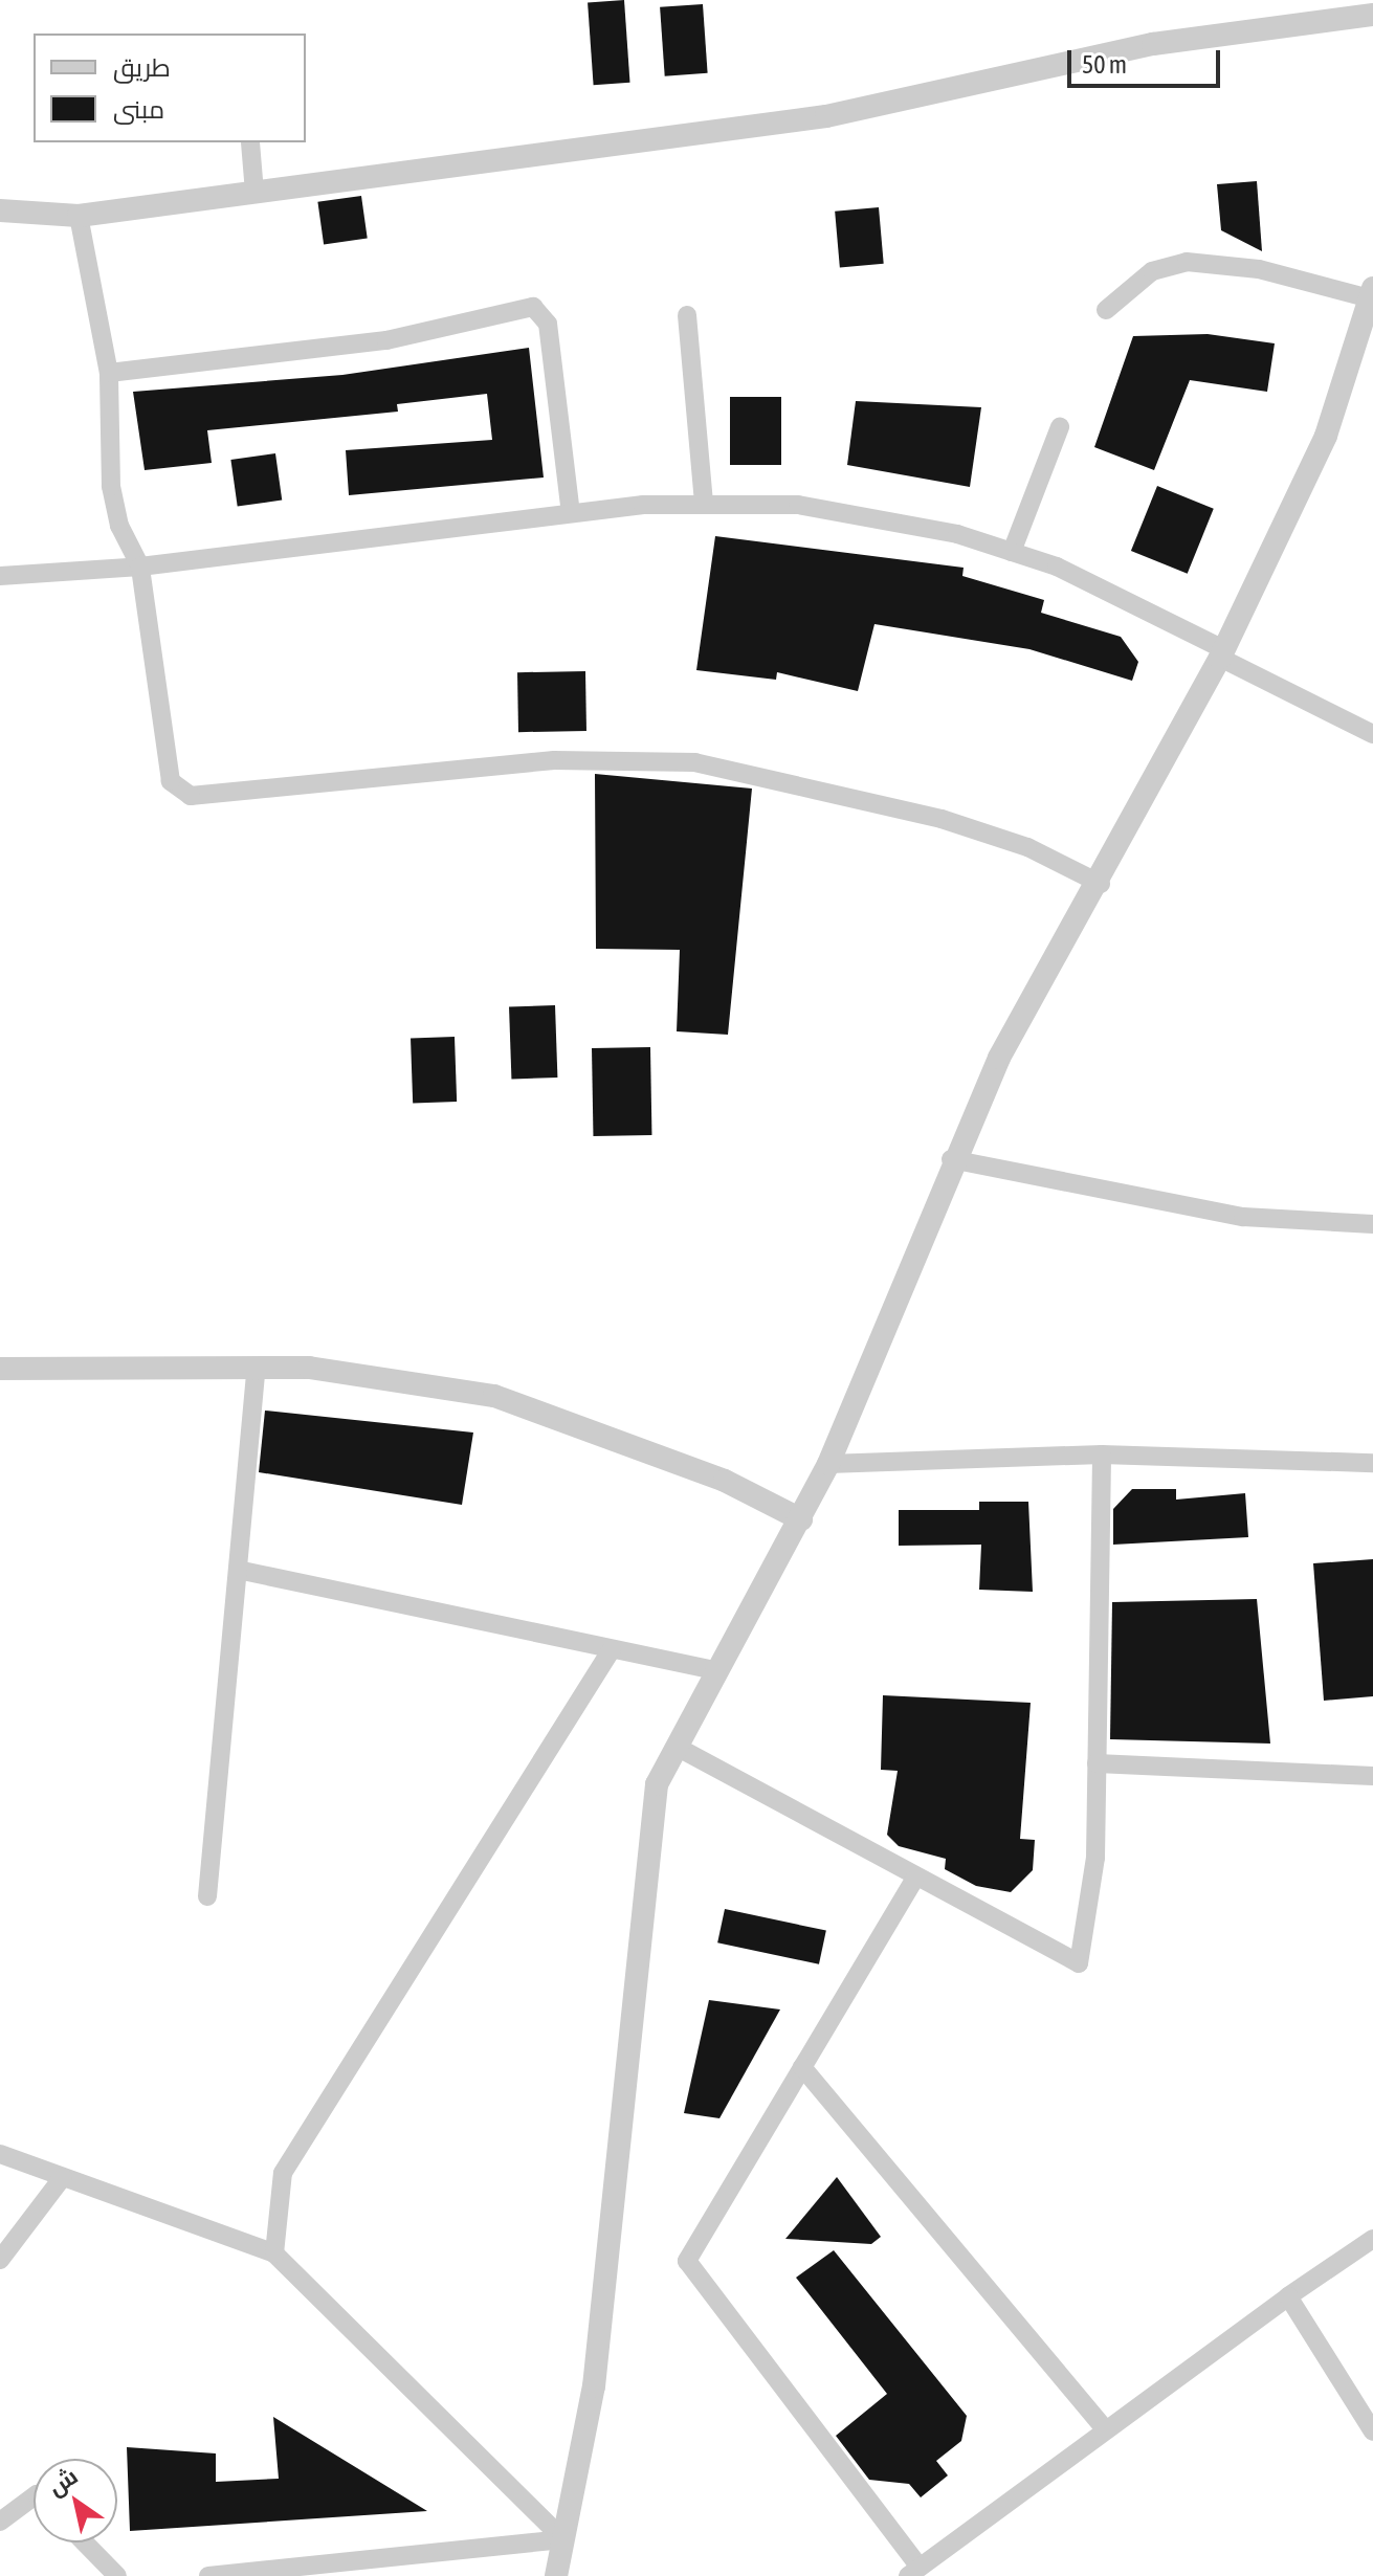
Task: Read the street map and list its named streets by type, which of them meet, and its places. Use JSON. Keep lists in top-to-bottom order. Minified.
{"legend":["طريق","مبنى"],"scale_bar":"50 m","north":"top left"}
